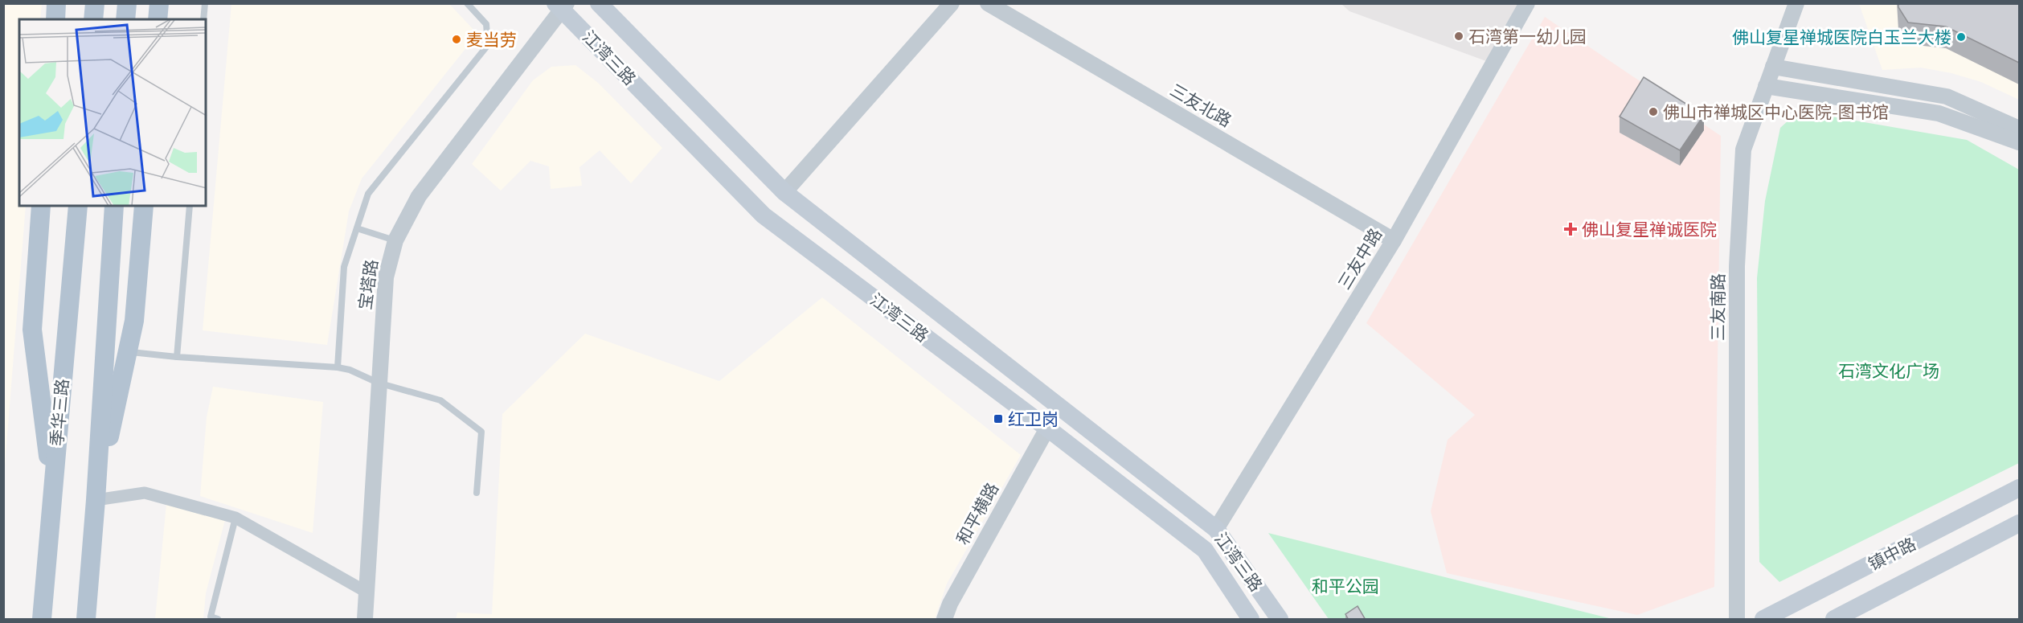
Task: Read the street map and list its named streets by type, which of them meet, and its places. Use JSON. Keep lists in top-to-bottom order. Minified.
{"streets":{"main road":["江湾三路","季华三路","镇中路"],"street":["三友北路","三友中路","宝塔路","三友南路","和平横路"]},"crossings":[["江湾三路","三友中路"],["江湾三路","宝塔路"],["江湾三路","和平横路"],["三友北路","三友中路"]],"parks":["石湾文化广场","和平公园"],"places":{"other":["石湾第一幼儿园","佛山复星禅城医院白玉兰大楼","麦当劳","佛山市禅城区中心医院-图书馆"],"health":["佛山复星禅诚医院"],"transit":["红卫岗"]}}
